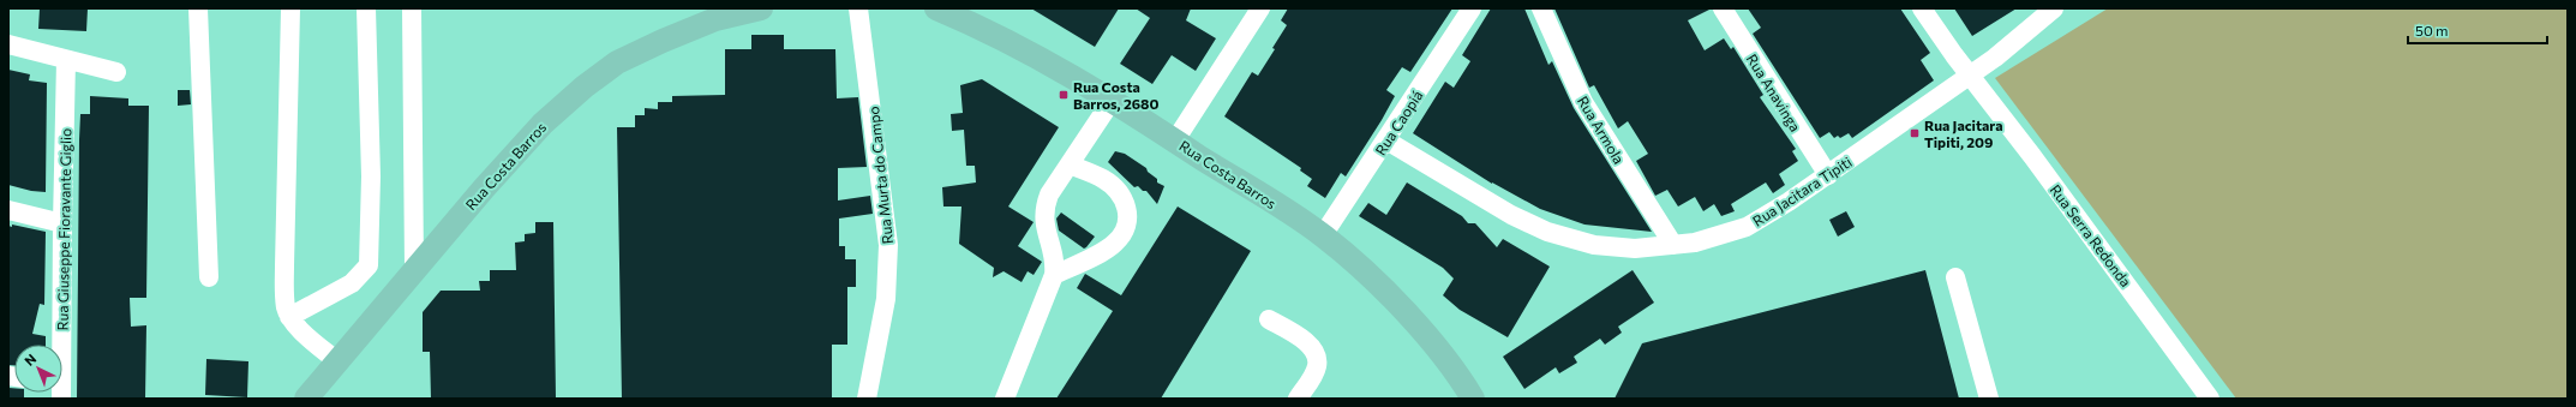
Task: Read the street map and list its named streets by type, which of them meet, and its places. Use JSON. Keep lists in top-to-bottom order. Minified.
{"streets":{"main road":["Rua Costa Barros"],"street":["Rua Anavinga","Rua Caopiá","Rua Armola","Rua Murta do Campo","Rua Jacitara Tipiti","Rua Giuseppe Fioravante Giglio","Rua Serra Redonda"]},"crossings":[["Rua Anavinga","Rua Jacitara Tipiti"],["Rua Caopiá","Rua Costa Barros"],["Rua Caopiá","Rua Jacitara Tipiti"],["Rua Armola","Rua Jacitara Tipiti"],["Rua Jacitara Tipiti","Rua Serra Redonda"]],"places":{"transit":["Rua Costa Barros, 2680","Rua Jacitara Tipiti, 209"]},"scale_bar":"50 m","north":"top left"}
